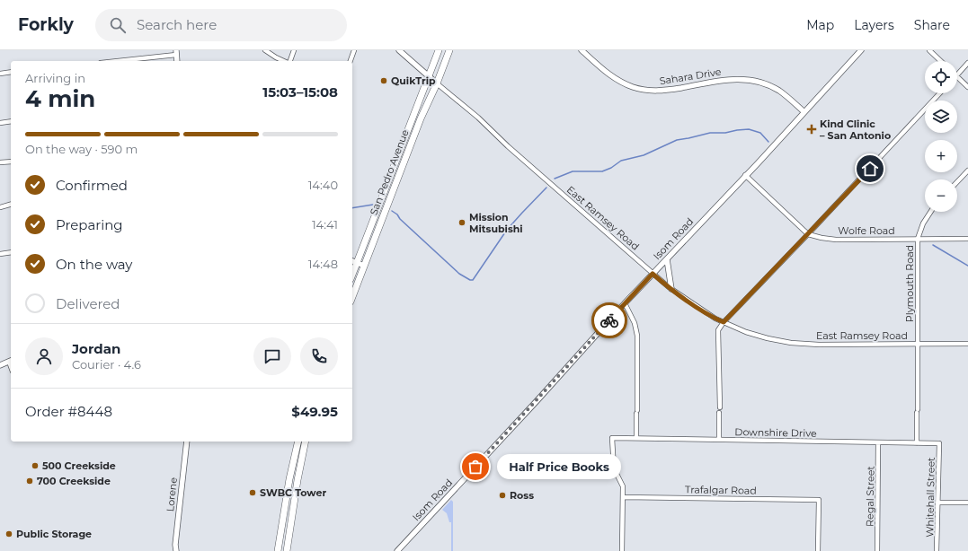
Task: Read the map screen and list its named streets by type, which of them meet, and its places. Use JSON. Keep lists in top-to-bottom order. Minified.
{"streets":{"main road":["San Pedro Avenue"],"street":["Sahara Drive","East Ramsey Road","Wolfe Road","Isom Road","Plymouth Road","Downshire Drive","Trafalgar Road","Lorene","Regal Street","Whitehall Street"]},"crossings":[["Sahara Drive","Isom Road"],["San Pedro Avenue","East Ramsey Road"],["East Ramsey Road","Isom Road"],["East Ramsey Road","Plymouth Road"],["Wolfe Road","Plymouth Road"],["Plymouth Road","Downshire Drive"],["Downshire Drive","Trafalgar Road"],["Downshire Drive","Regal Street"],["Downshire Drive","Whitehall Street"]],"places":{"other":["QuikTrip","Mission Mitsubishi","500 Creekside","Half Price Books","700 Creekside","SWBC Tower","Ross","Public Storage"],"health":["Kind Clinic – San Antonio"]},"page":{"header":"Forkly","search":"Search here","nav":["Map","Layers","Share"],"map_buttons":["+","−"],"heading":["4 min","Arriving in","15:03–15:08"],"panel":["Jordan","Courier · 4.6","Order #8448","$49.95"],"bar":"On the way · 590 m","list":[["Confirmed","14:40"],["Preparing","14:41"],["On the way","14:48"],"Delivered"],"bubble":"Half Price Books"}}
